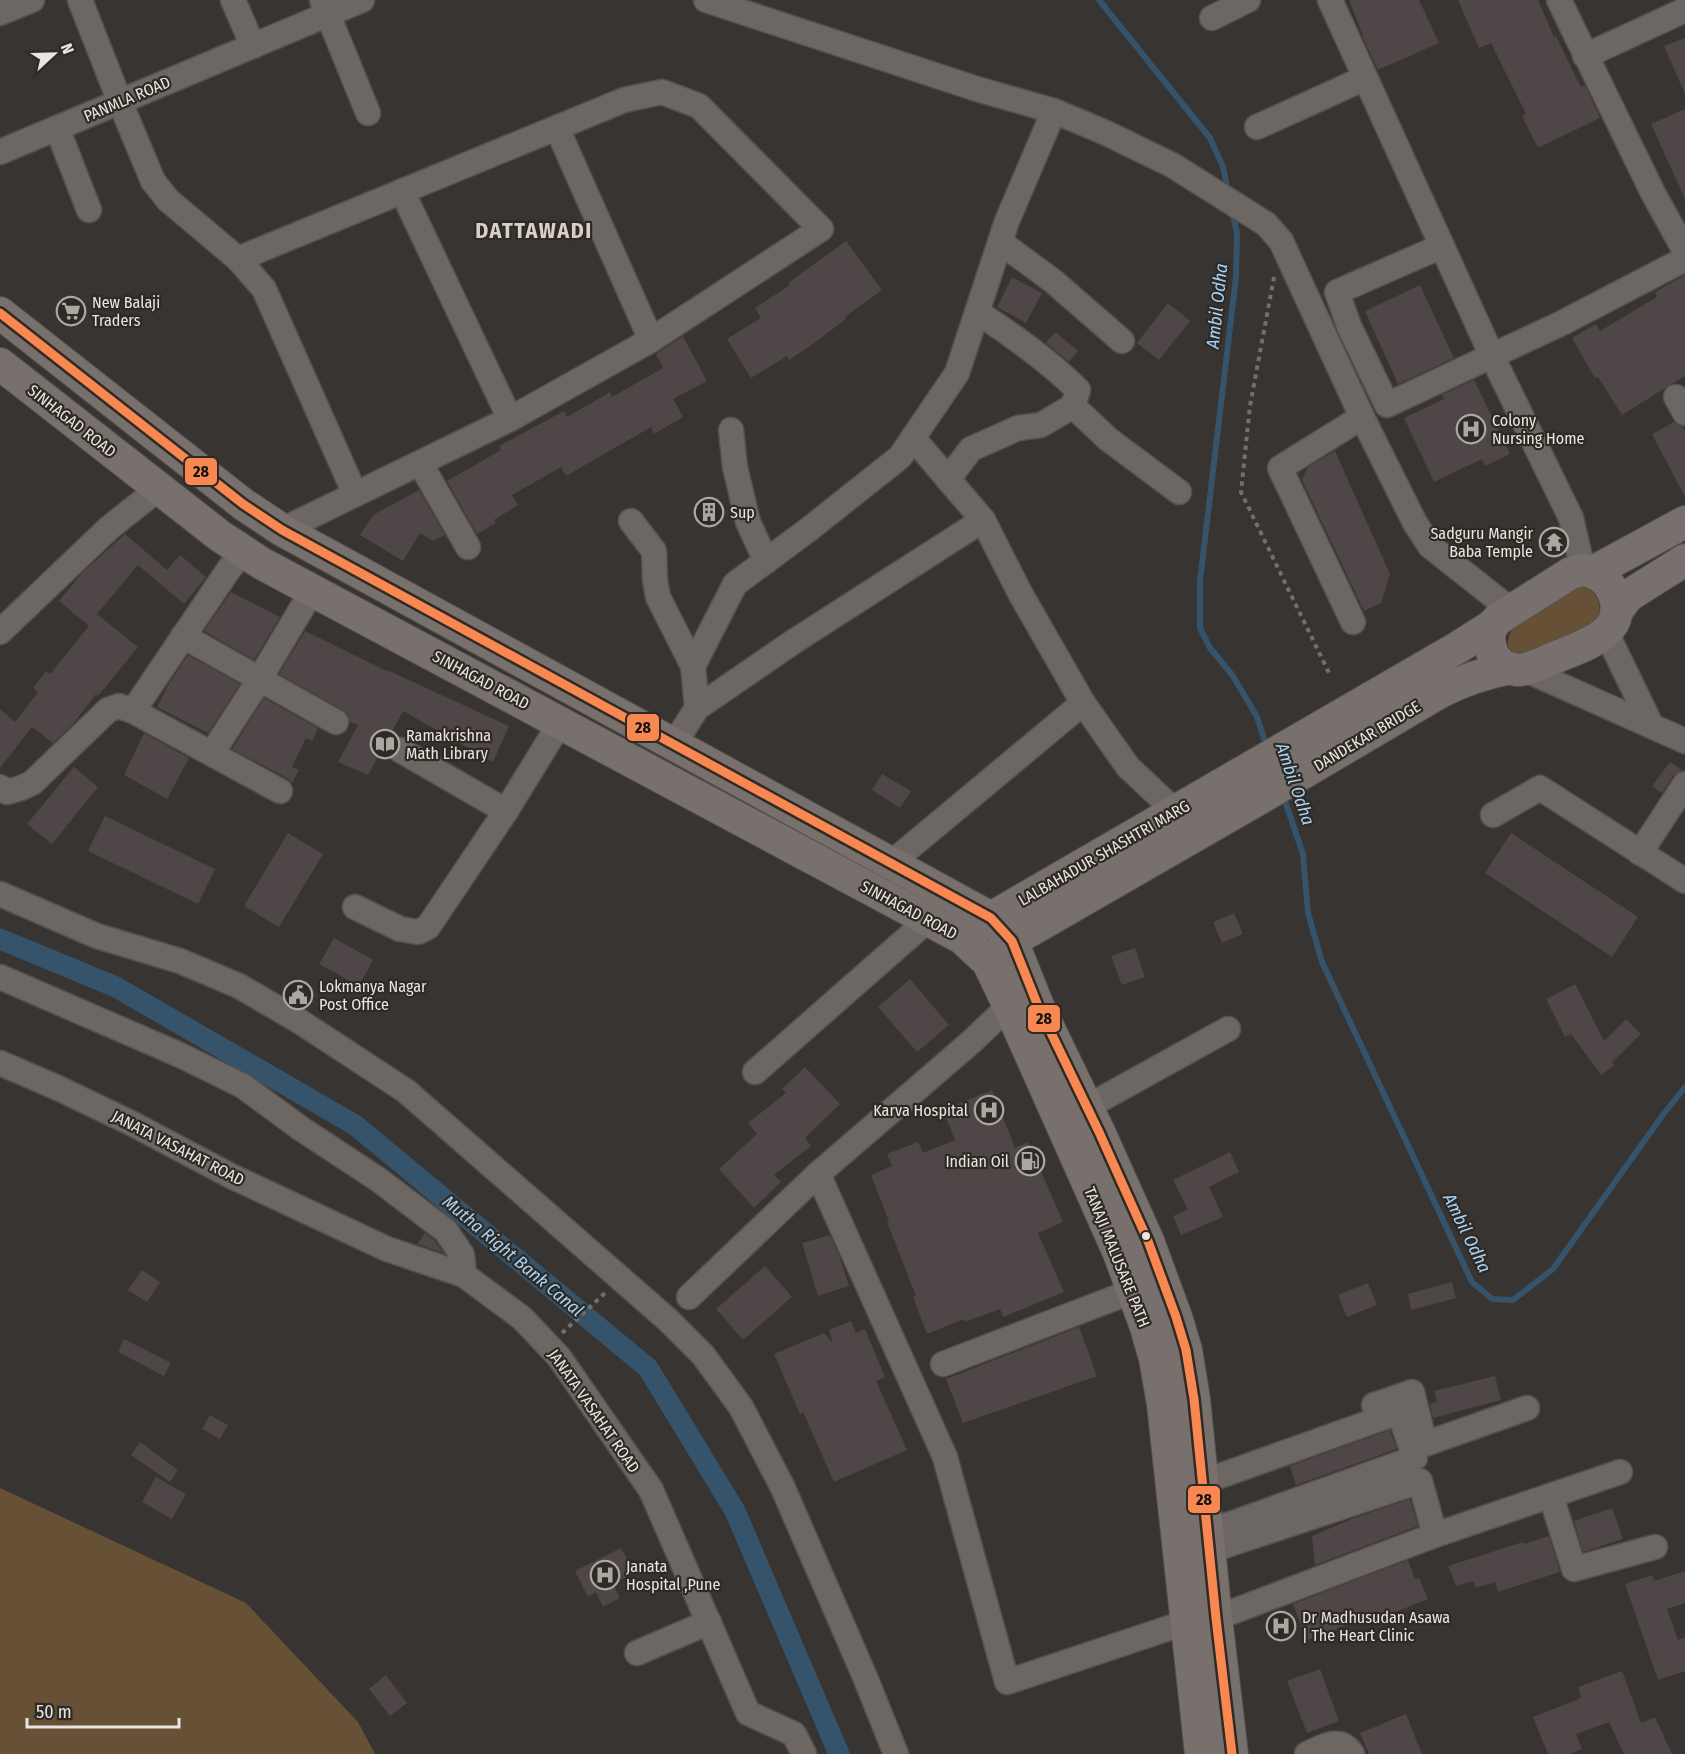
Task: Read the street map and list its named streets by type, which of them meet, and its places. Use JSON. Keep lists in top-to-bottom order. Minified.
{"streets":{"main road":["SINHAGAD ROAD","DANDEKAR BRIDGE","LALBAHADUR SHASHTRI MARG","TANAJI MALUSARE PATH"],"street":["PANMLA ROAD","JANATA VASAHAT ROAD"]},"crossings":[["SINHAGAD ROAD","LALBAHADUR SHASHTRI MARG"],["SINHAGAD ROAD","TANAJI MALUSARE PATH"],["DANDEKAR BRIDGE","LALBAHADUR SHASHTRI MARG"],["LALBAHADUR SHASHTRI MARG","TANAJI MALUSARE PATH"]],"districts":["DATTAWADI"],"water":["Ambil Odha","Mutha Right Bank Canal"],"places":{"supermarket":["New Balaji Traders"],"hospital":["Colony Nursing Home","Karva Hospital","Janata Hospital ,Pune","Dr Madhusudan Asawa | The Heart Clinic"],"building":["Sup"],"temple":["Sadguru Mangir Baba Temple"],"library":["Ramakrishna Math Library"],"public building":["Lokmanya Nagar Post Office"],"fuel station":["Indian Oil"]},"lines":["transit line 28"],"scale_bar":"50 m","north":"right"}
